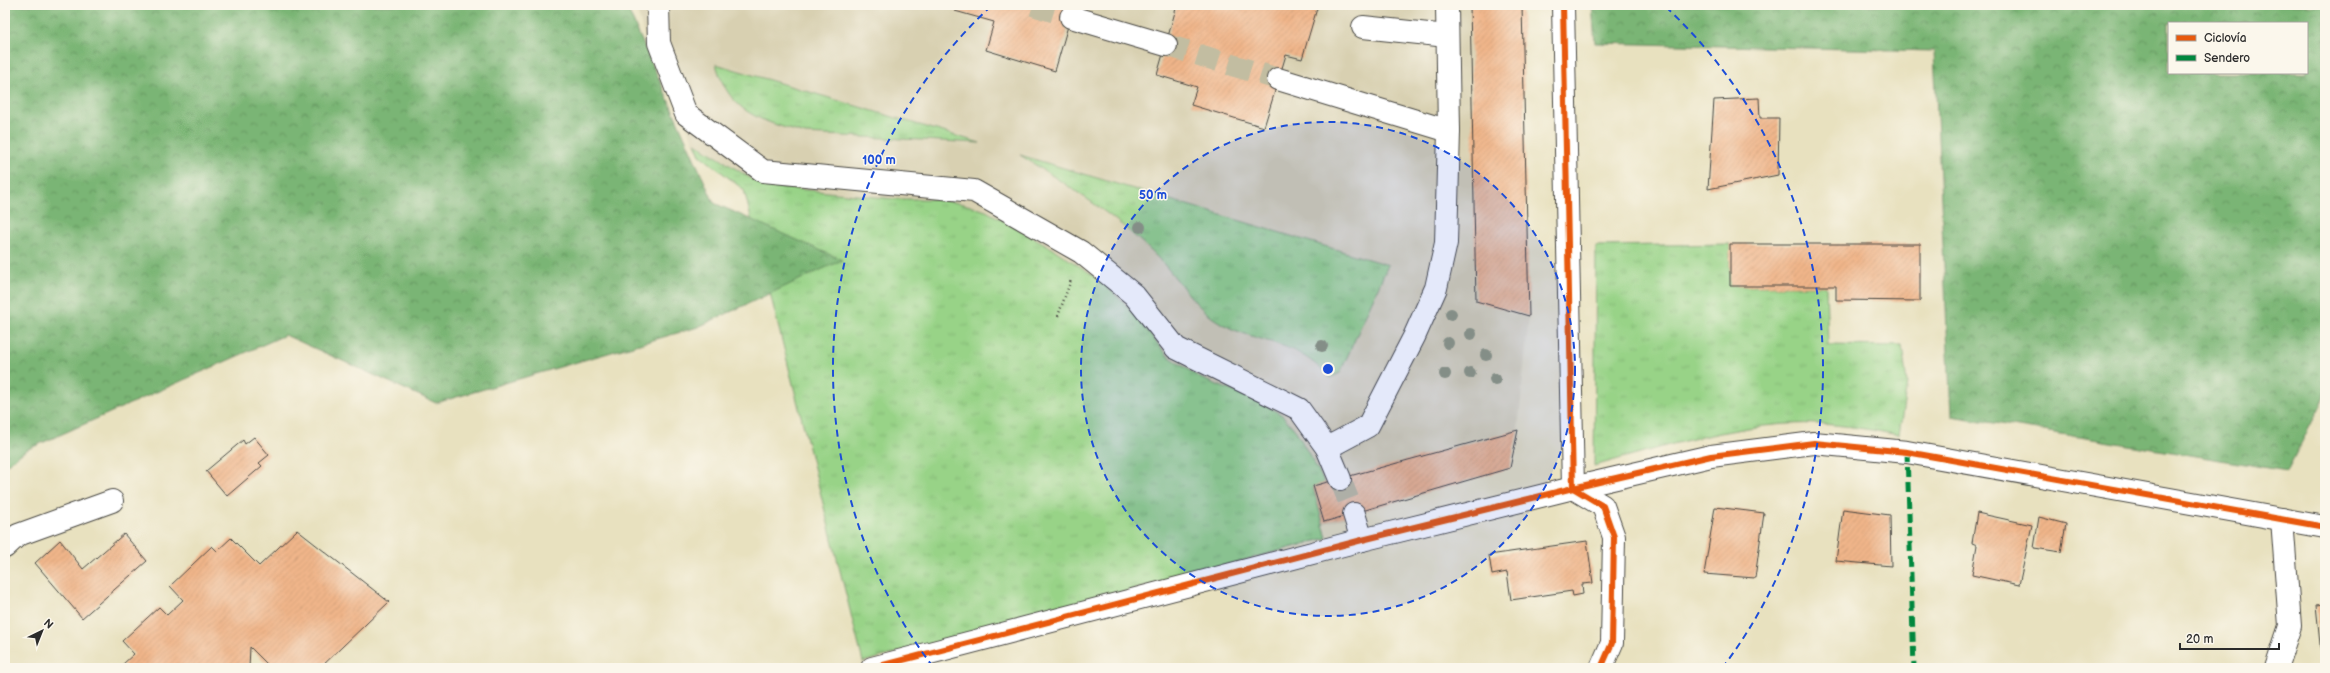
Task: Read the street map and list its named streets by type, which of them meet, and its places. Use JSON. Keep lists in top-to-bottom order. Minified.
{"legend":["Ciclovía","Sendero"],"scale_bar":"20 m","north":"top right","rings":["100 m","50 m"]}
